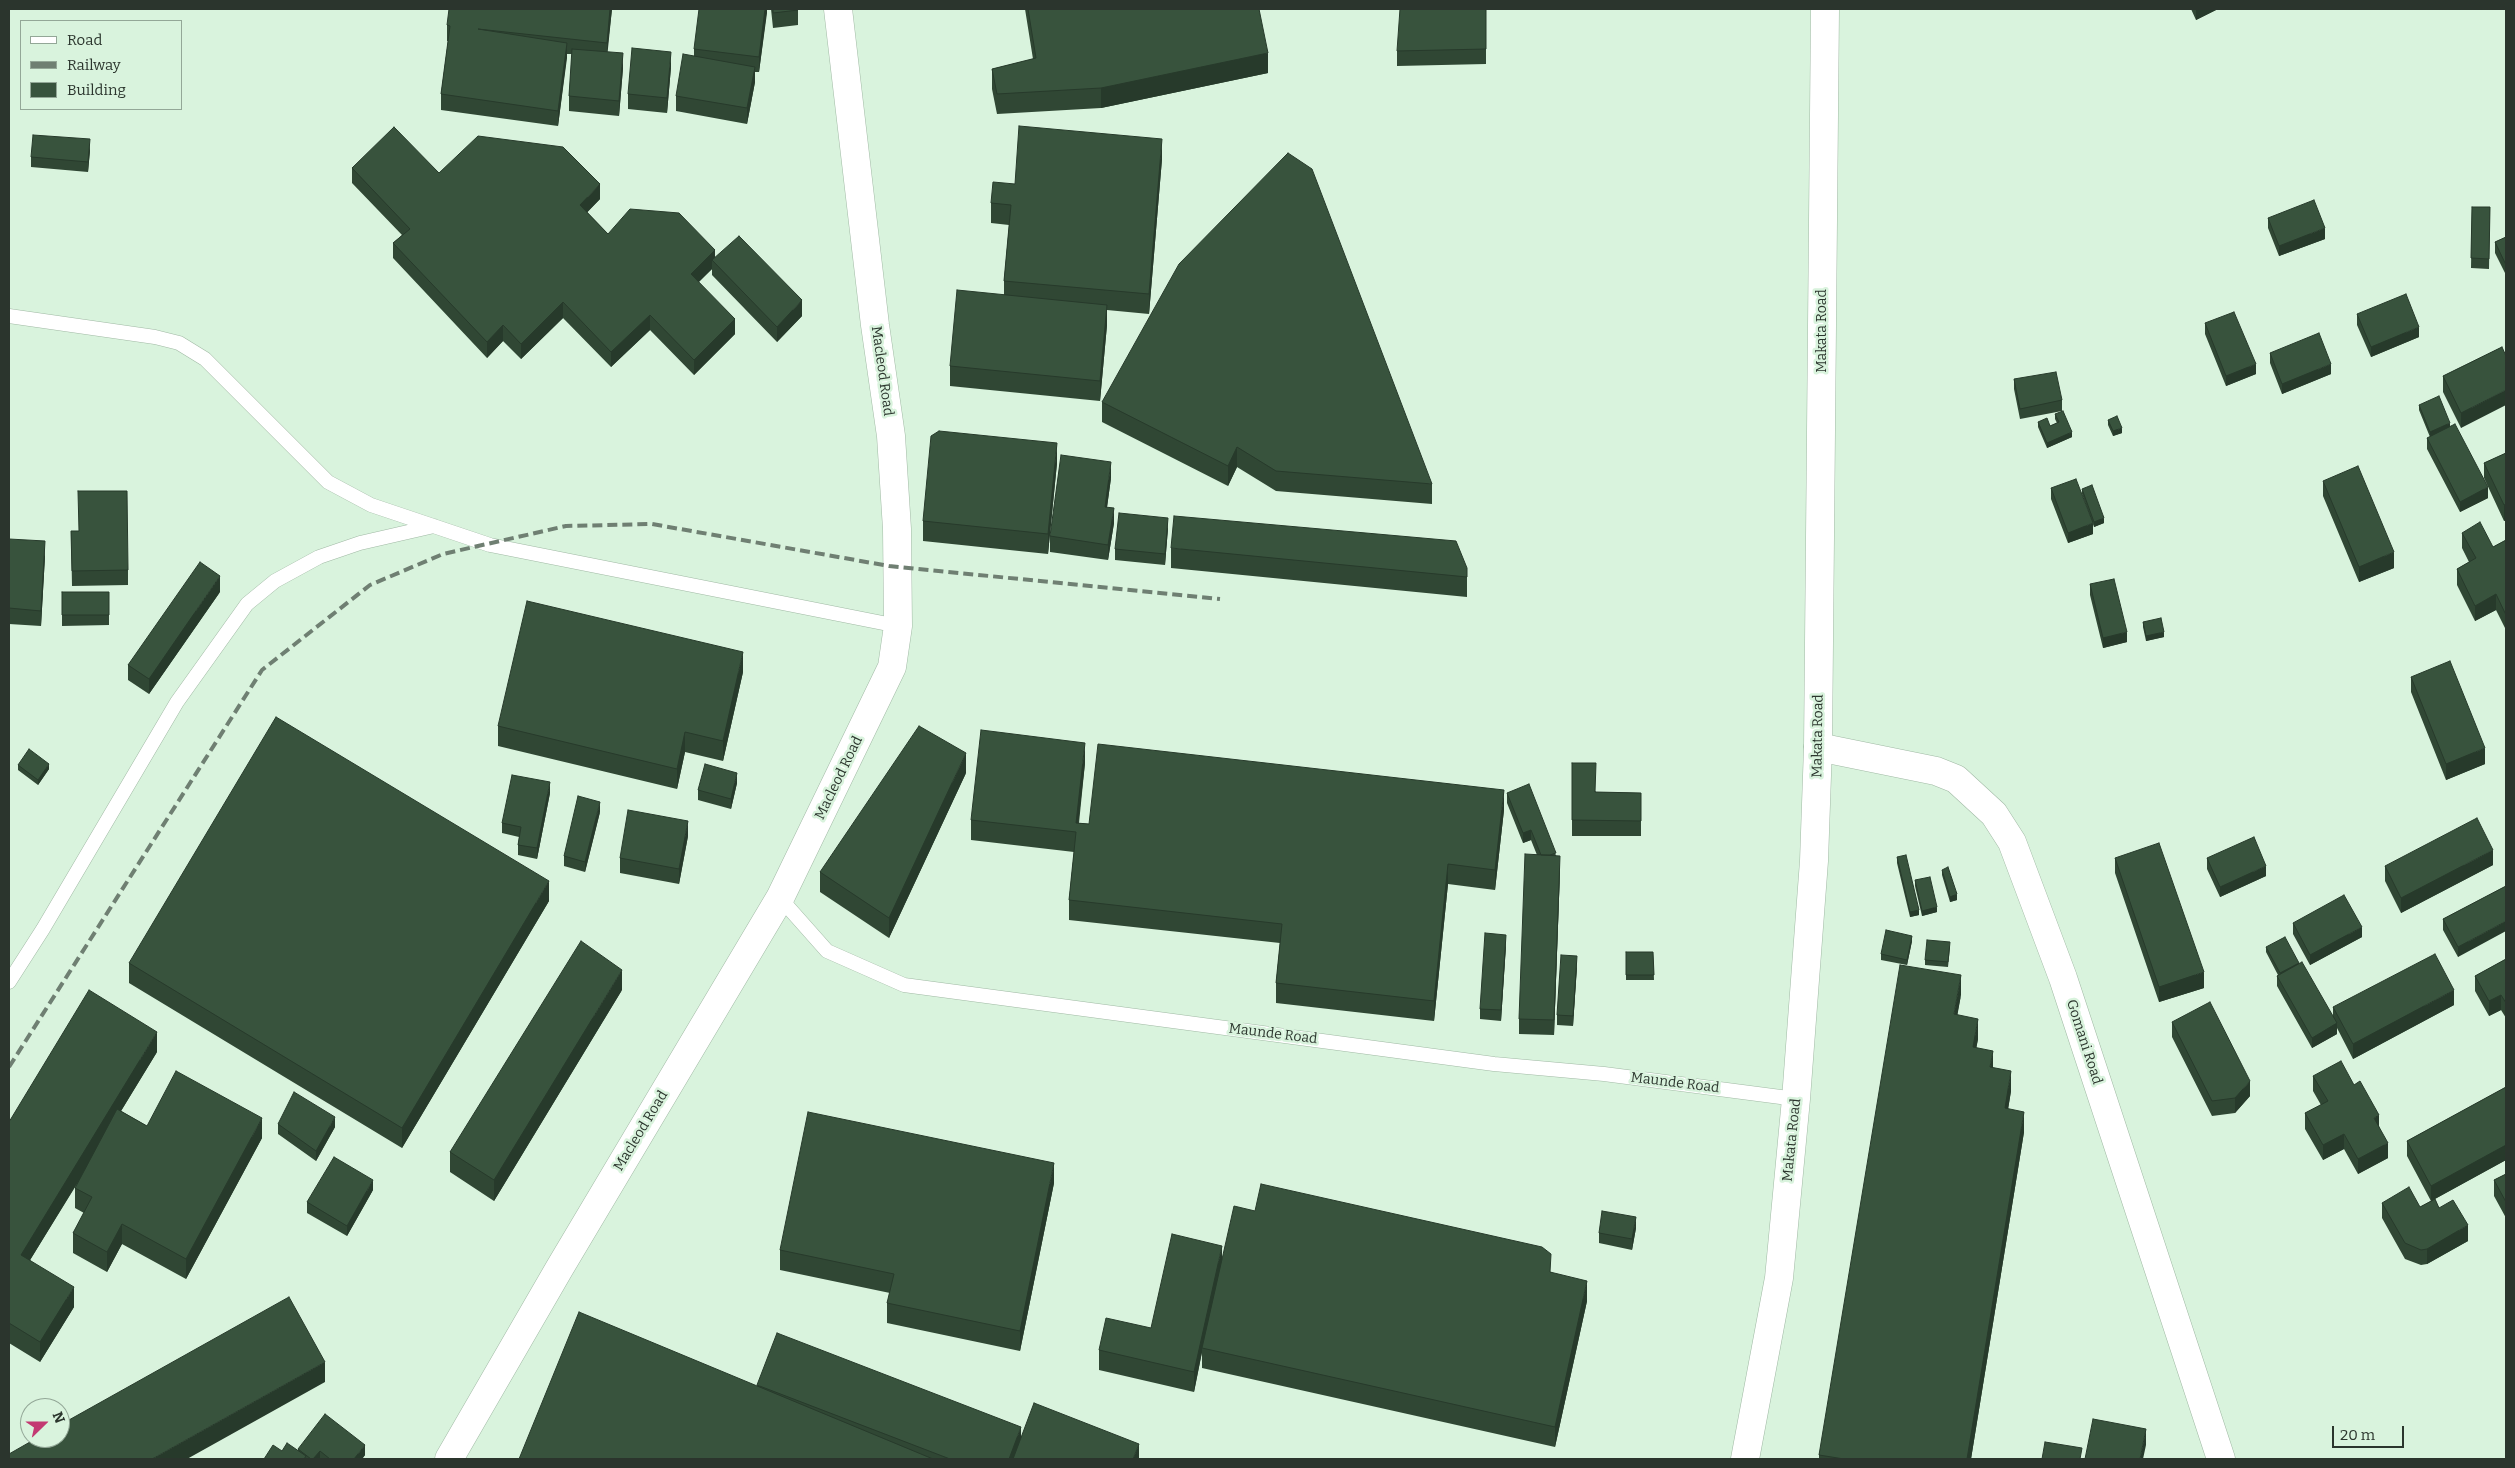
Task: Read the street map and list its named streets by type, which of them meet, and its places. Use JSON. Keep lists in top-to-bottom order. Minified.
{"streets":{"street":["Makata Road","Macleod Road","Gomani Road"],"lane":["Maunde Road"]},"crossings":[["Makata Road","Maunde Road"],["Makata Road","Gomani Road"],["Macleod Road","Maunde Road"]],"legend":["Road","Railway","Building"],"scale_bar":"20 m","north":"right"}
